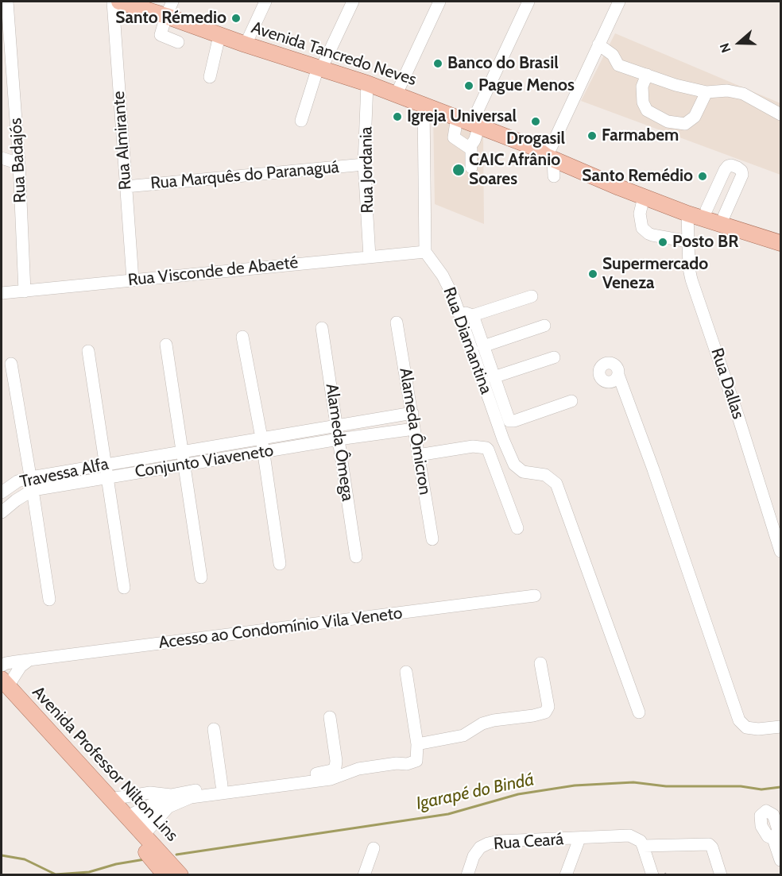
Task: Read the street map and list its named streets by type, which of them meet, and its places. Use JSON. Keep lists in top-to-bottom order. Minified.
{"streets":{"main road":["Avenida Tancredo Neves","Avenida Professor Nilton Lins"],"street":["Rua Almirante","Rua Badajós","Rua Jordania","Rua Marquês do Paranaguá","Rua Visconde de Abaeté","Rua Diamantina","Rua Dallas","Alameda Ômicron","Alameda Ômega","Conjunto Viaveneto","Travessa Alfa","Acesso ao Condomínio Vila Veneto","Rua Ceará"]},"crossings":[["Avenida Tancredo Neves","Rua Jordania"],["Avenida Tancredo Neves","Rua Dallas"],["Rua Almirante","Rua Marquês do Paranaguá"],["Rua Almirante","Rua Visconde de Abaeté"],["Rua Badajós","Rua Visconde de Abaeté"],["Rua Jordania","Rua Marquês do Paranaguá"],["Rua Jordania","Rua Visconde de Abaeté"],["Rua Visconde de Abaeté","Rua Diamantina"],["Alameda Ômicron","Conjunto Viaveneto"],["Alameda Ômicron","Travessa Alfa"],["Alameda Ômega","Conjunto Viaveneto"],["Alameda Ômega","Travessa Alfa"]],"water":["Igarapé do Bindá"],"places":["Santo Rémedio","Banco do Brasil","Pague Menos","Igreja Universal","Drogasil","Farmabem","CAIC Afrânio Soares","Santo Remédio","Posto BR","Supermercado Veneza"],"north":"left"}
